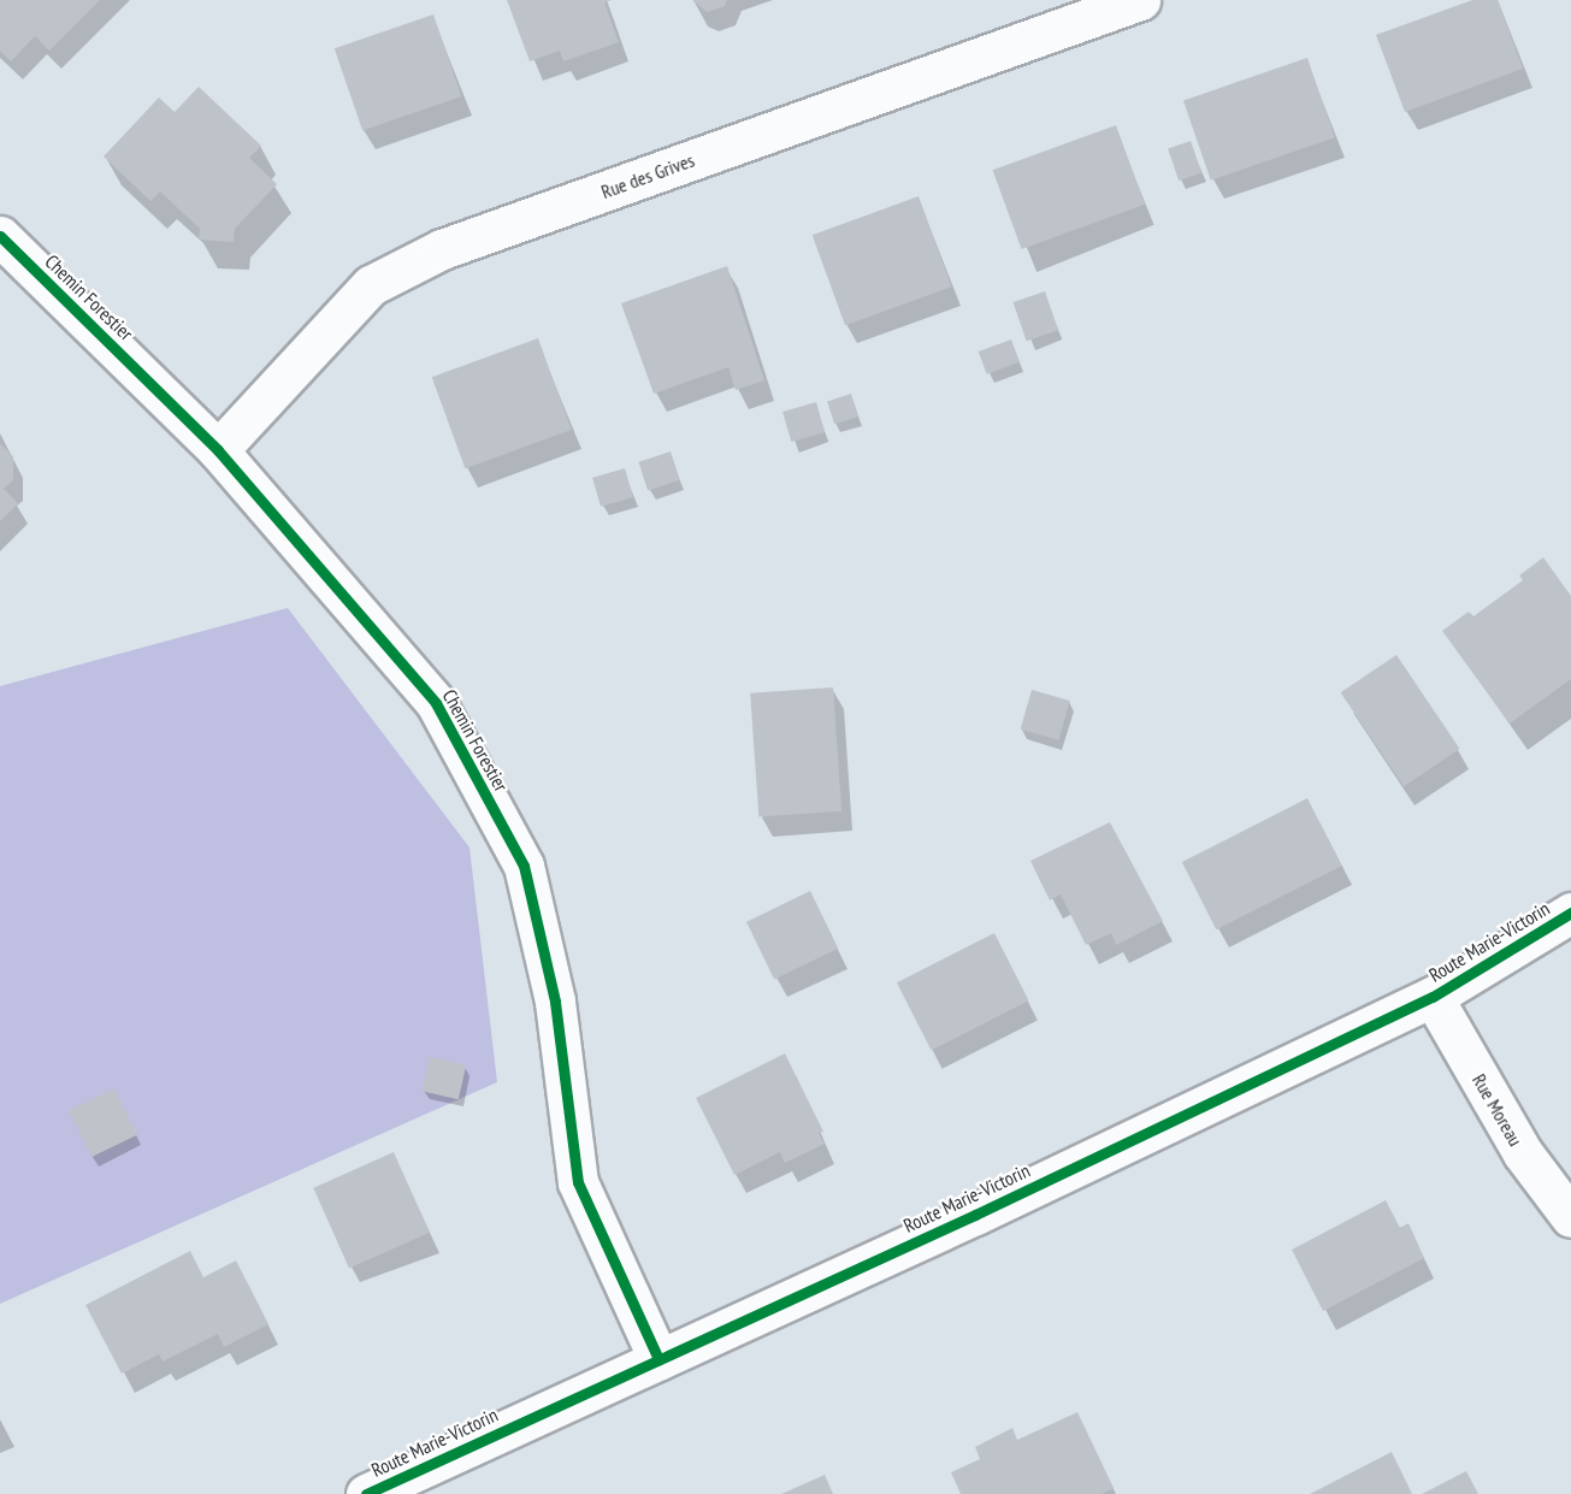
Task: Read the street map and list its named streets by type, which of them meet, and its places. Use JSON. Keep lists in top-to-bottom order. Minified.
{"streets":{"street":["Rue des Grives","Chemin Forestier","Route Marie-Victorin","Rue Moreau"]},"crossings":[["Rue des Grives","Chemin Forestier"],["Chemin Forestier","Route Marie-Victorin"],["Route Marie-Victorin","Rue Moreau"]]}
